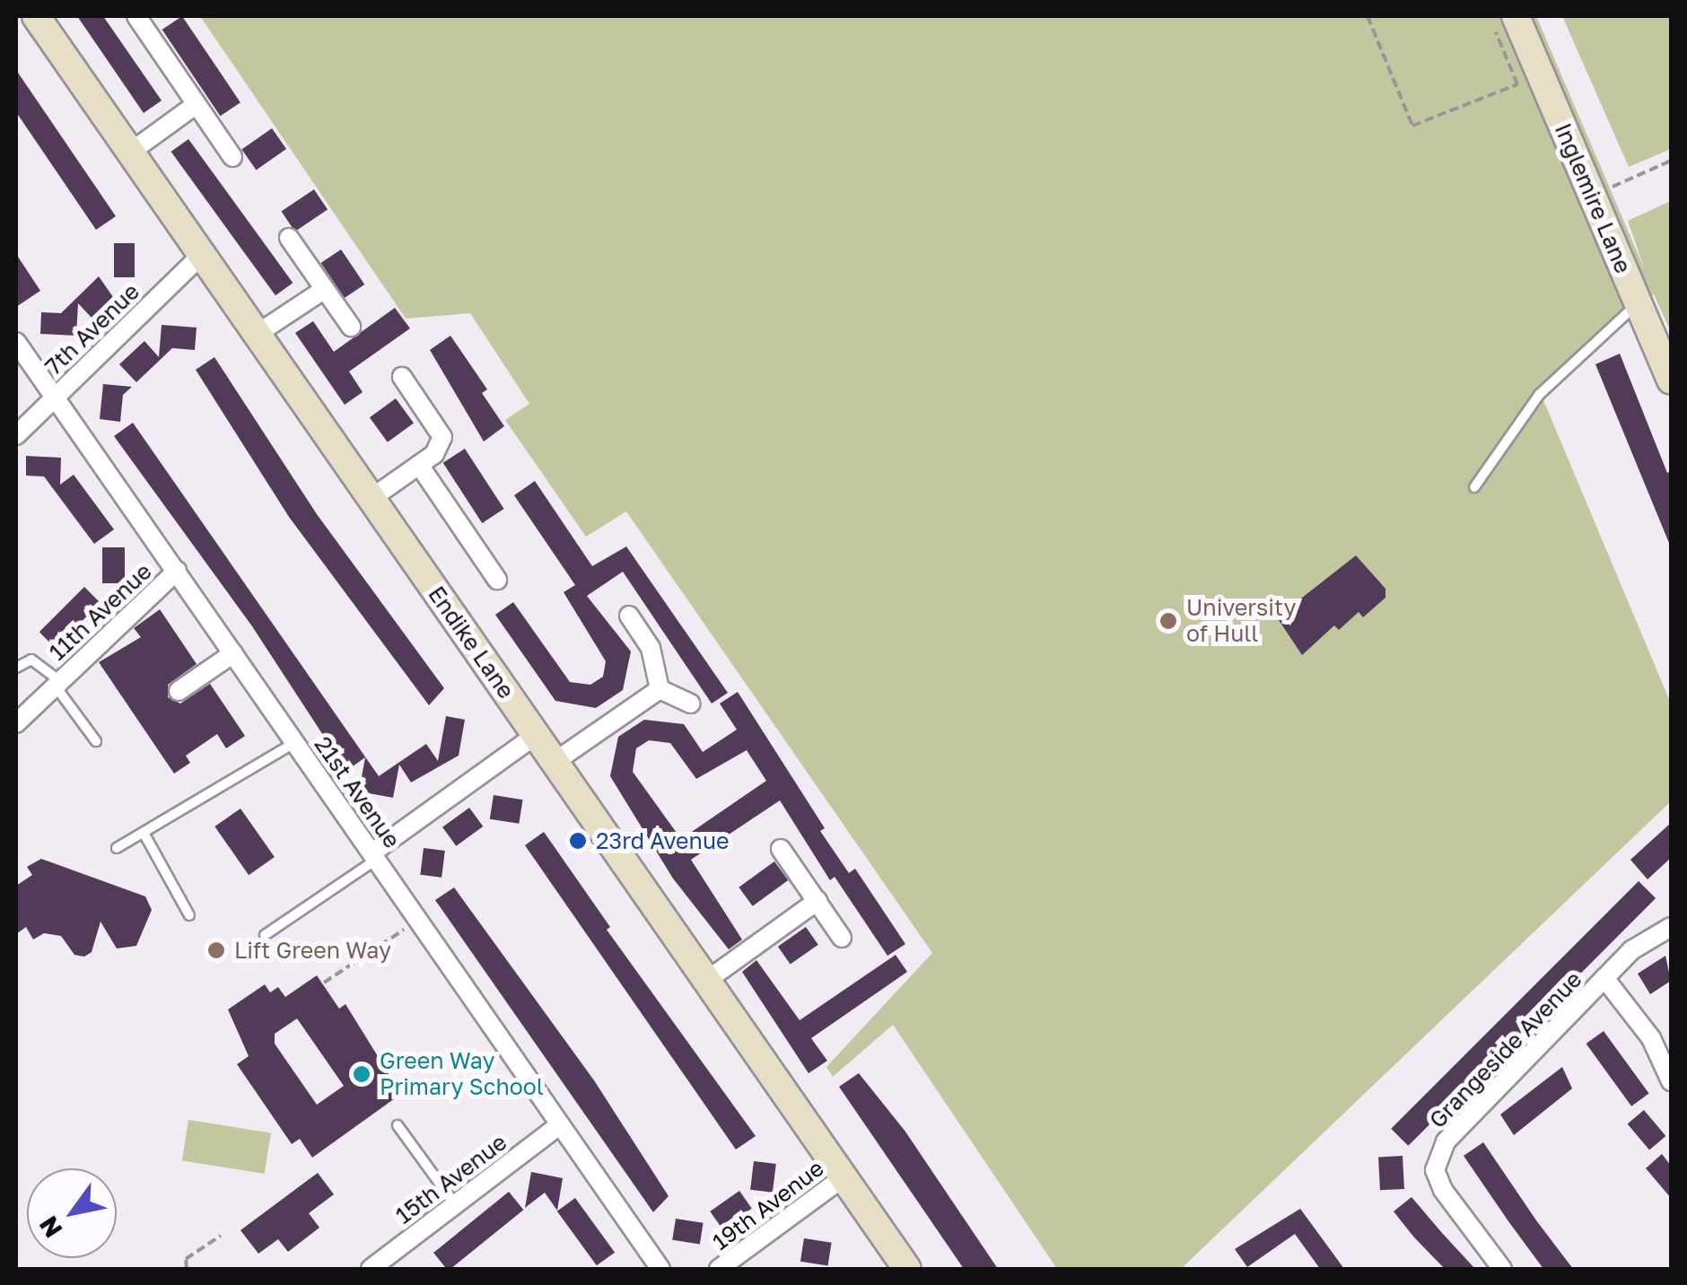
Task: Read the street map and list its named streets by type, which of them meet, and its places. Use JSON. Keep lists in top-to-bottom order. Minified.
{"streets":{"street":["Inglemire Lane","7th Avenue","11th Avenue","Endike Lane","21st Avenue","Grangeside Avenue","15th Avenue","19th Avenue"]},"crossings":[["7th Avenue","Endike Lane"],["7th Avenue","21st Avenue"],["11th Avenue","21st Avenue"],["Endike Lane","19th Avenue"],["21st Avenue","15th Avenue"]],"places":["University of Hull","23rd Avenue","Lift Green Way","Green Way Primary School"],"north":"bottom left"}
